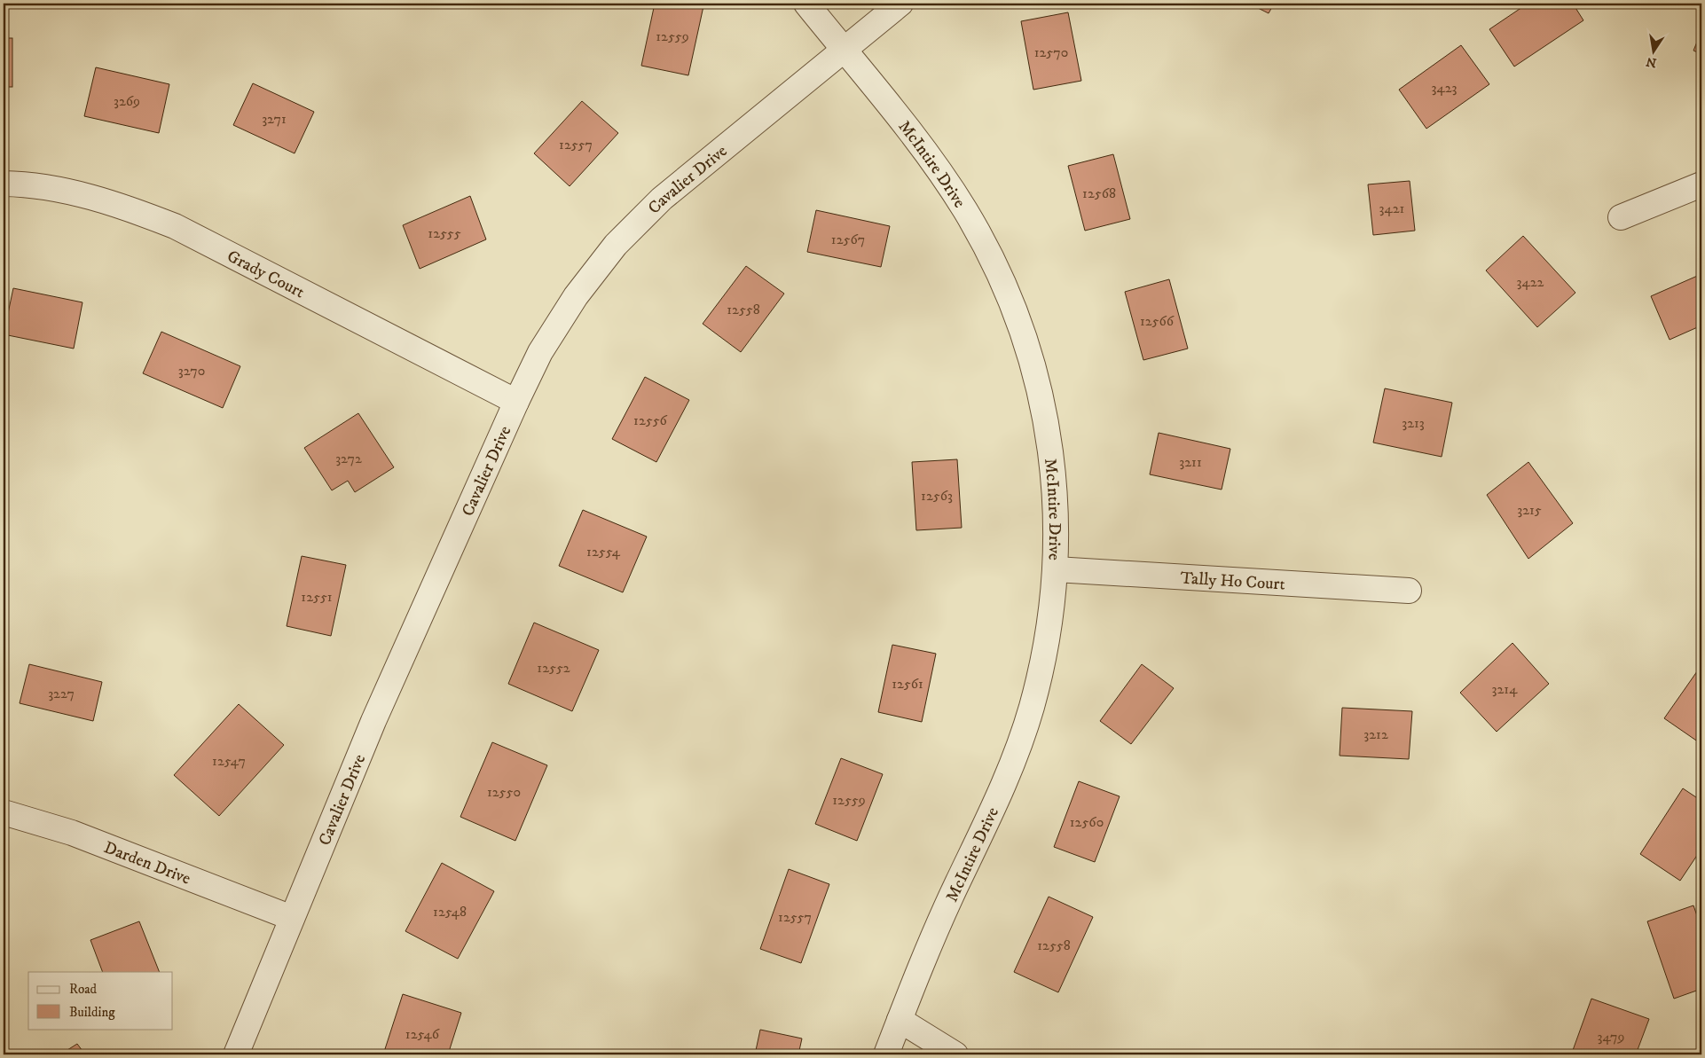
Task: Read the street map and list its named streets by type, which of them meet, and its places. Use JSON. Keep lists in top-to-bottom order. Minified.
{"streets":{"street":["McIntire Drive","Cavalier Drive","Grady Court","Tally Ho Court","Darden Drive"]},"crossings":[["McIntire Drive","Cavalier Drive"],["McIntire Drive","Tally Ho Court"],["Cavalier Drive","Grady Court"],["Cavalier Drive","Darden Drive"]],"house_numbers":["12559","12570","3423","3269","3271","12557","12568","3421","12555","12567","3422","12558","12566","3270","12556","3213","3272","3211","12563","3215","12554","12551","12552","12561","3214","3227","3212","12547","12550","12559","12560","12548","12557","12558","12546","3479"],"legend":["Road","Building"],"north":"bottom"}
